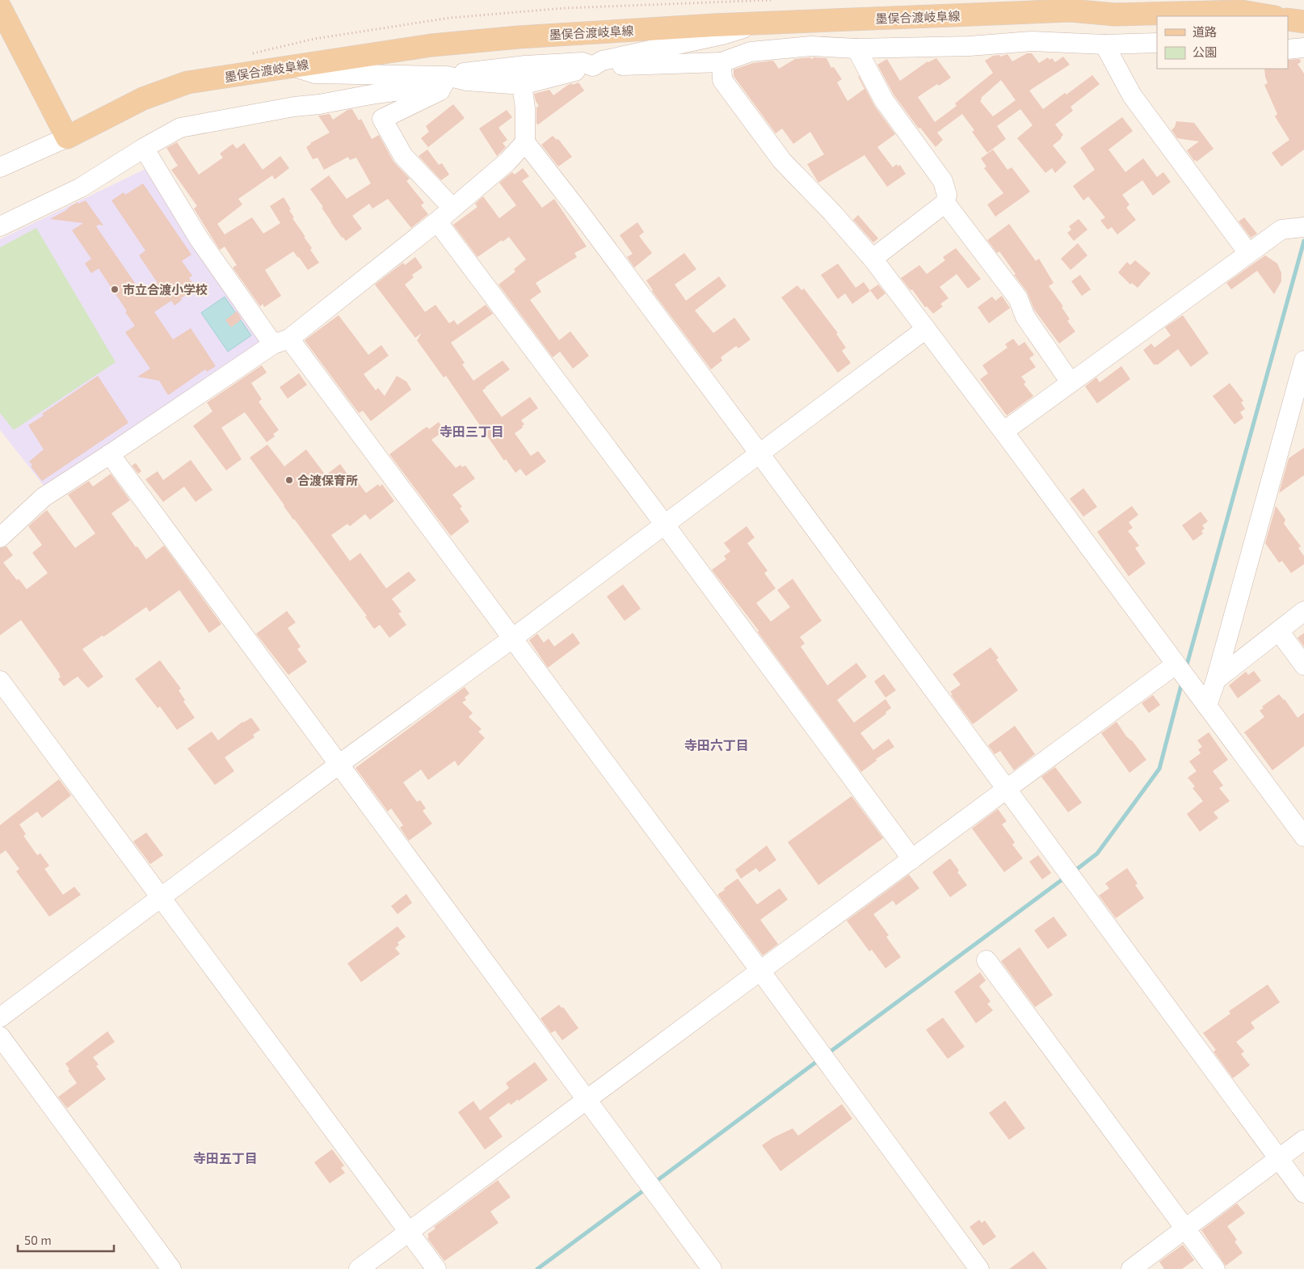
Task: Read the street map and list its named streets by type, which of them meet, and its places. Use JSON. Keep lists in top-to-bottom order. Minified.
{"streets":{"main road":["墨俣合渡岐阜線"]},"districts":["寺田三丁目","寺田六丁目","寺田五丁目"],"places":["市立合渡小学校","合渡保育所"],"legend":["道路","公園"],"scale_bar":"50 m"}
